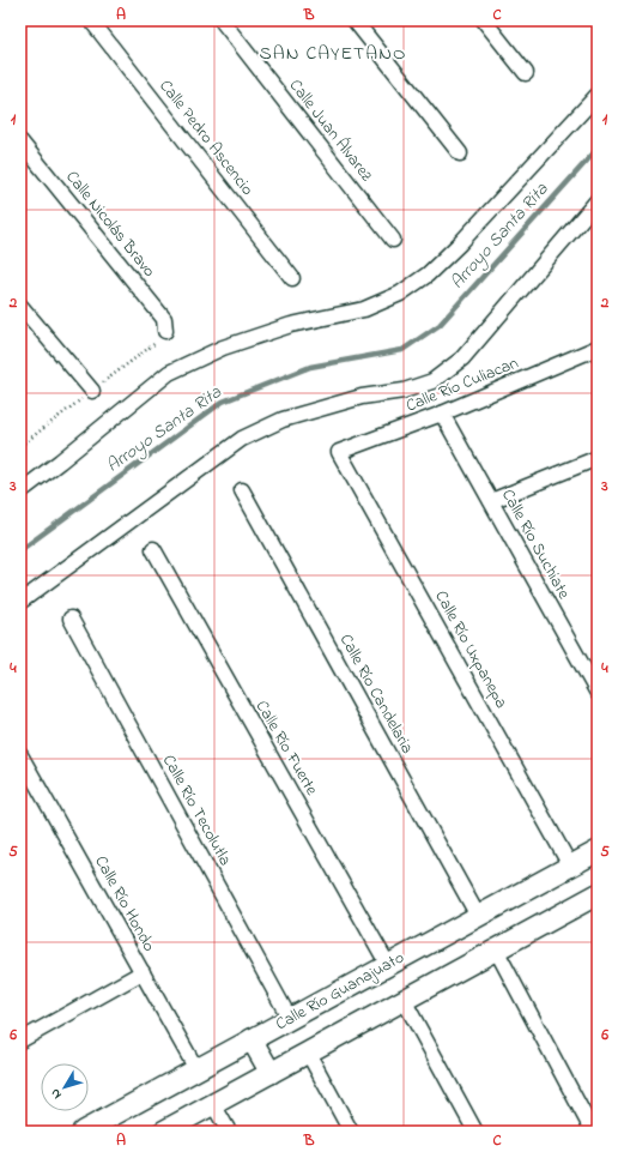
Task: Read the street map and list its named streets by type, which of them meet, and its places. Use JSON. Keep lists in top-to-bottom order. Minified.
{"streets":{"street":["Calle Juan Álvarez","Calle Pedro Ascencio","Calle Nicolás Bravo","Calle Río Culiacan","Calle Río Suchiate","Calle Río Uxpanepa","Calle Río Candelaria","Calle Río Fuerte","Calle Río Tecolutla","Calle Río Hondo","Calle Río Guanajuato"]},"crossings":[["Calle Río Culiacan","Calle Río Suchiate"],["Calle Río Culiacan","Calle Río Uxpanepa"],["Calle Río Uxpanepa","Calle Río Guanajuato"],["Calle Río Candelaria","Calle Río Guanajuato"],["Calle Río Fuerte","Calle Río Guanajuato"],["Calle Río Tecolutla","Calle Río Guanajuato"],["Calle Río Hondo","Calle Río Guanajuato"]],"districts":["SAN CAYETANO"],"water":["Arroyo Santa Rita"],"north":"bottom left","grid":{"columns":["A","B","C"],"rows":["1","2","3","4","5","6"]}}
